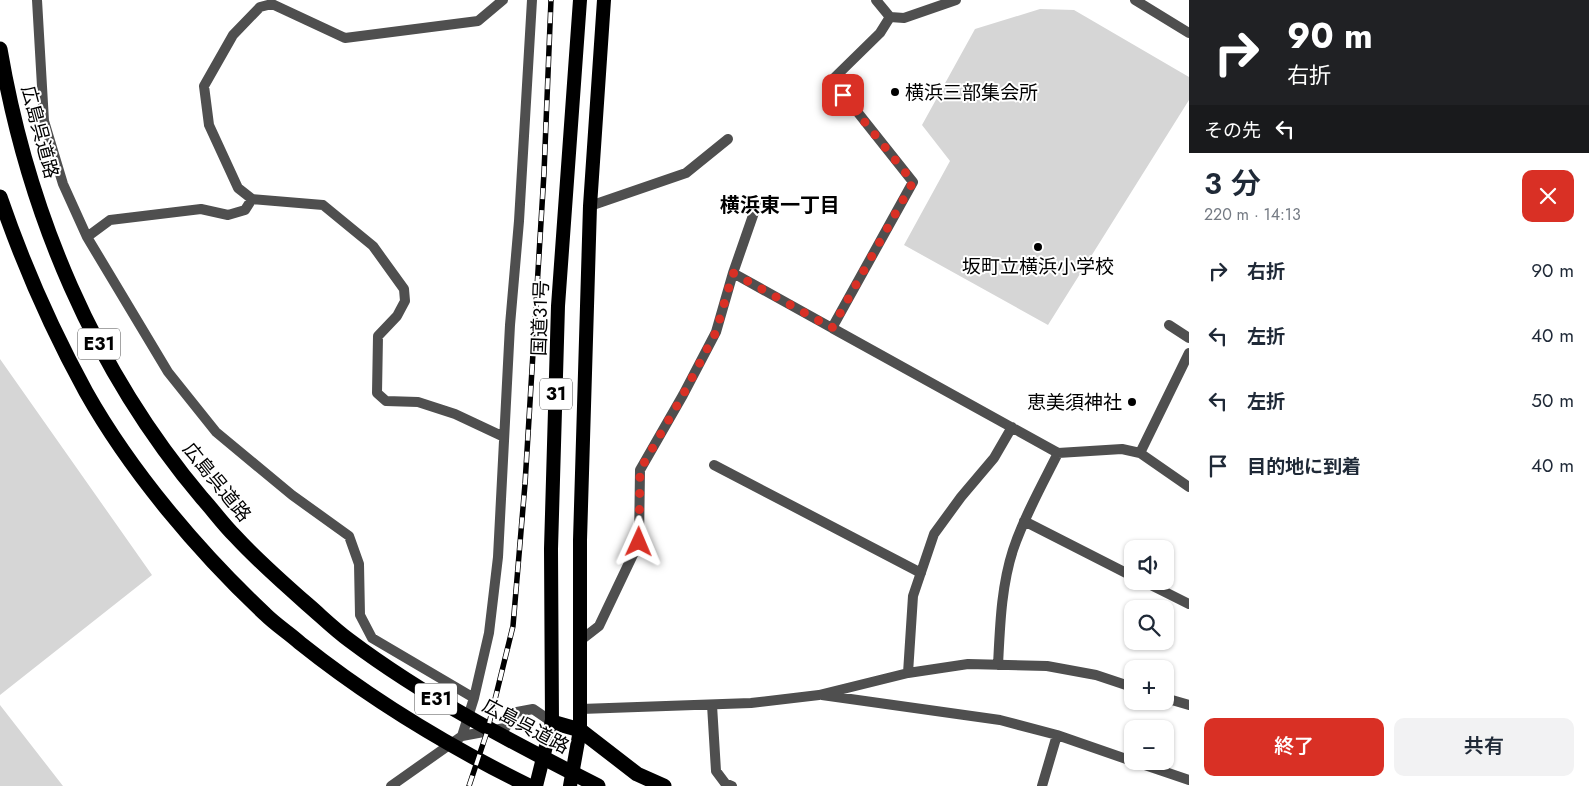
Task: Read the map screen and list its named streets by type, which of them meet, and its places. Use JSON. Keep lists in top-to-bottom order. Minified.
{"streets":{"highway":["広島呉道路","国道31号","E31","31"]},"districts":["横浜東一丁目"],"places":["横浜三部集会所","坂町立横浜小学校","恵美須神社"],"page":{"turn":["90 m","右折"],"then":"その先","heading":["3 分","220 m · 14:13"],"list":[{"name":"右折","value":"90 m"},{"name":"左折","value":"40 m"},{"name":"左折","value":"50 m"},{"name":"目的地に到着","value":"40 m"}],"map_buttons":["+","−"],"buttons":["終了","共有"]}}
